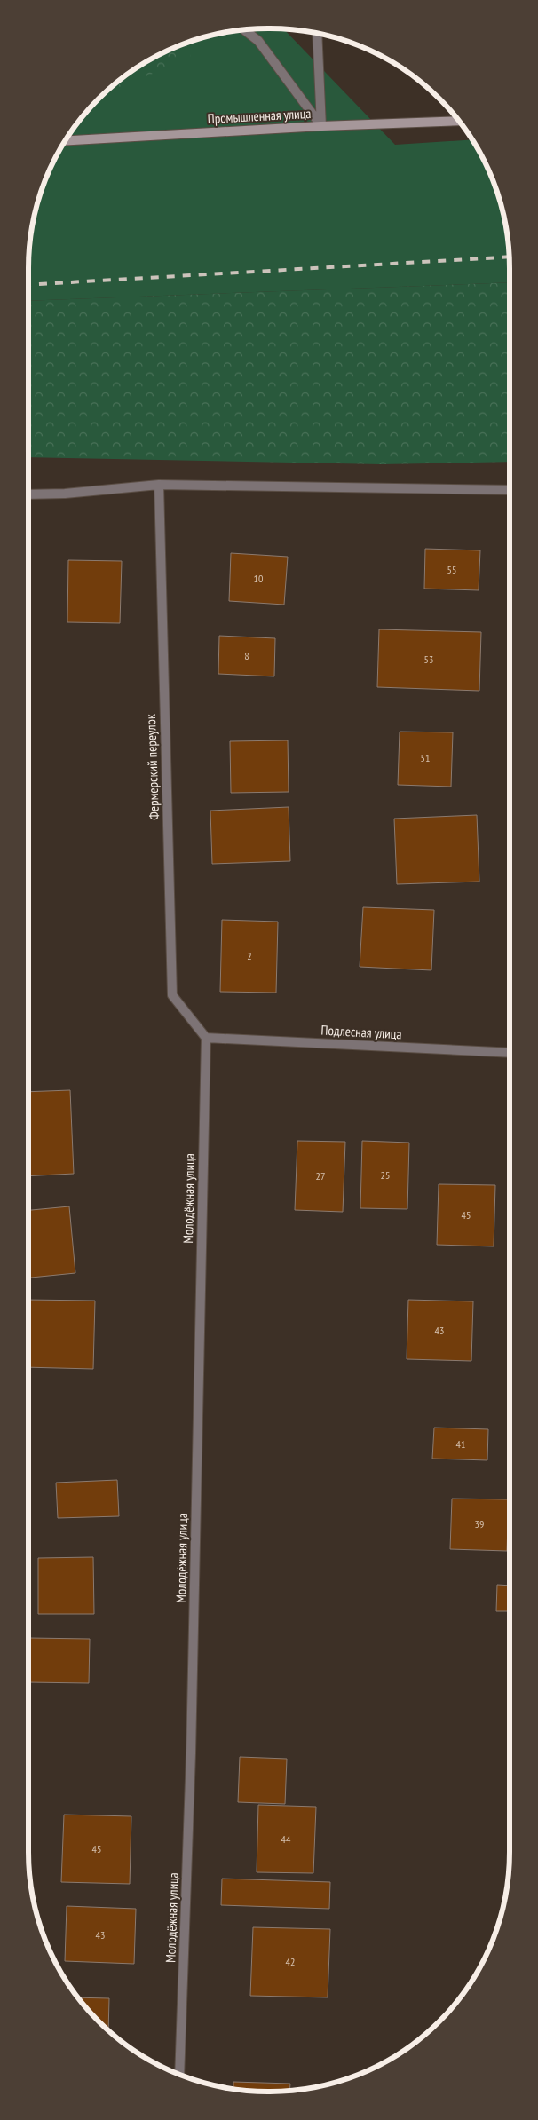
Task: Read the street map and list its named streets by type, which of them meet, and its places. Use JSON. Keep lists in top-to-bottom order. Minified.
{"streets":{"street":["Промышленная улица","Фермерский переулок","Подлесная улица","Молодёжная улица"]},"crossings":[["Фермерский переулок","Подлесная улица"],["Фермерский переулок","Молодёжная улица"],["Подлесная улица","Молодёжная улица"]],"house_numbers":["55","10","8","53","51","2","25","27","45","43","41","39","44","45","43","42"]}
